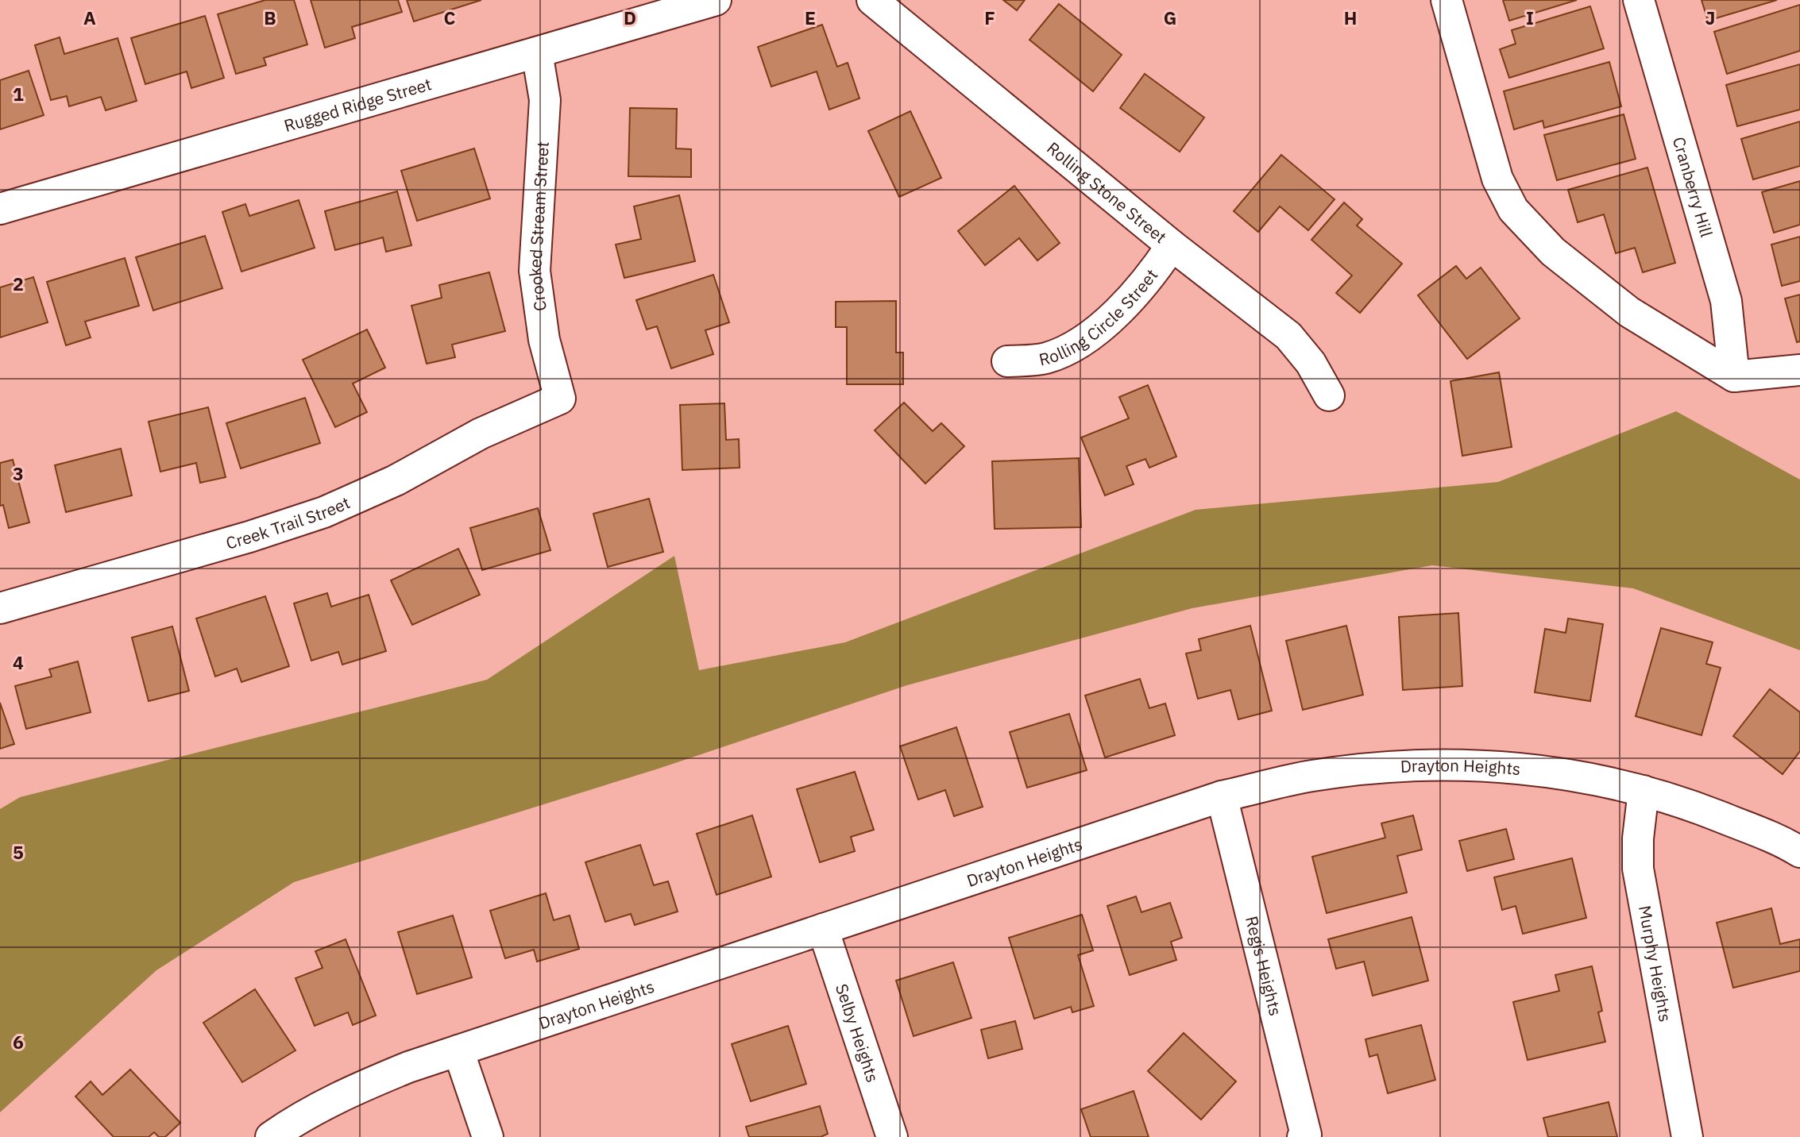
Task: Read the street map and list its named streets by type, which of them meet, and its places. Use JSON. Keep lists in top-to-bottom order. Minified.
{"streets":{"street":["Rugged Ridge Street","Cranberry Hill","Rolling Stone Street","Crooked Stream Street","Rolling Circle Street","Creek Trail Street","Drayton Heights","Murphy Heights","Regis Heights","Selby Heights"]},"crossings":[["Rugged Ridge Street","Crooked Stream Street"],["Rolling Stone Street","Rolling Circle Street"],["Crooked Stream Street","Creek Trail Street"],["Drayton Heights","Murphy Heights"],["Drayton Heights","Regis Heights"],["Drayton Heights","Selby Heights"]],"grid":{"columns":["A","B","C","D","E","F","G","H","I","J"],"rows":["1","2","3","4","5","6"]}}
